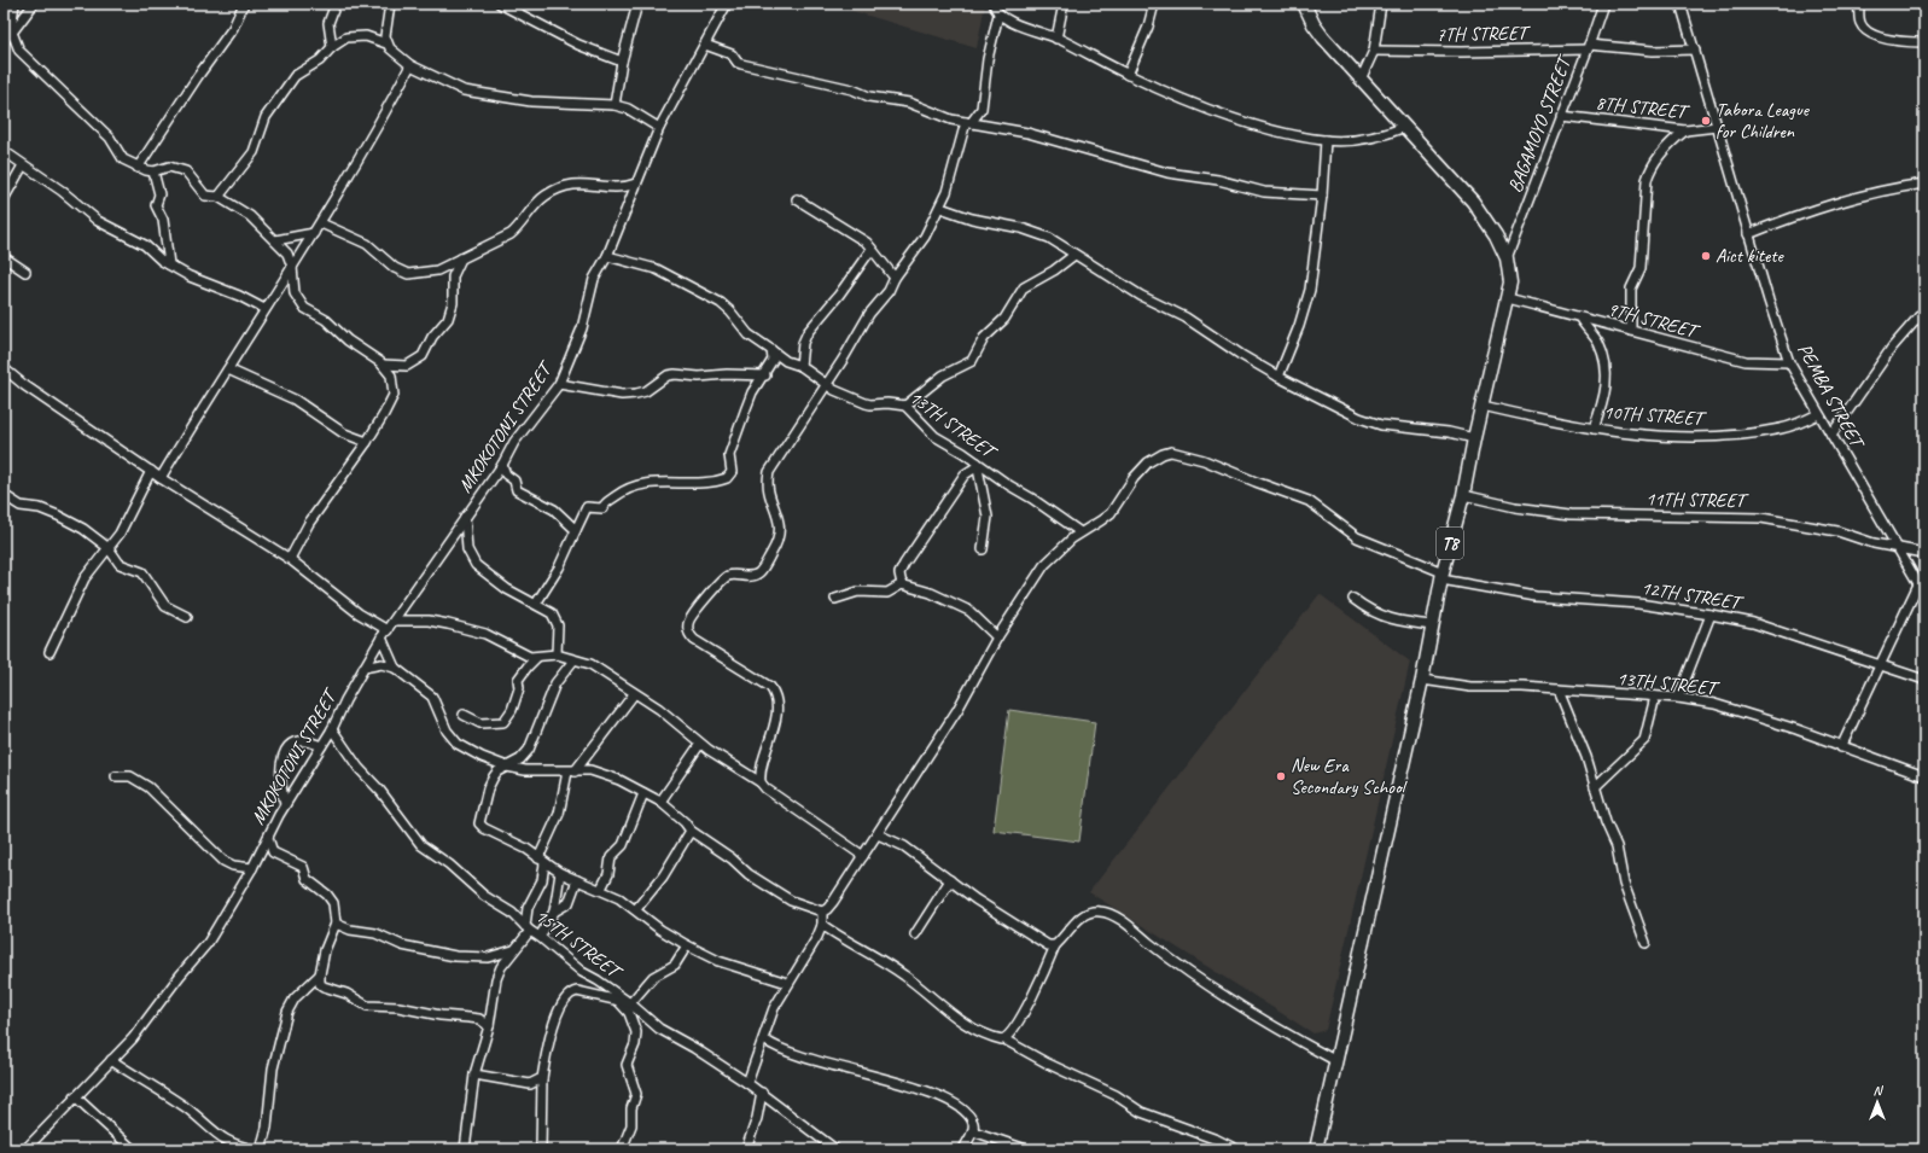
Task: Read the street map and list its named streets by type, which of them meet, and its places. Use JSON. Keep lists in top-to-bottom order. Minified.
{"streets":{"highway":["T8"],"street":["7TH STREET","8TH STREET","BAGAMOYO STREET","9TH STREET","PEMBA STREET","10TH STREET","13TH STREET","MKOKOTONI STREET","11TH STREET","12TH STREET","15TH STREET"]},"crossings":[["7TH STREET","BAGAMOYO STREET"],["7TH STREET","PEMBA STREET"],["8TH STREET","BAGAMOYO STREET"],["8TH STREET","PEMBA STREET"],["BAGAMOYO STREET","T8"],["9TH STREET","PEMBA STREET"],["9TH STREET","T8"],["PEMBA STREET","10TH STREET"],["PEMBA STREET","11TH STREET"],["10TH STREET","T8"],["13TH STREET","MKOKOTONI STREET"],["13TH STREET","T8"],["13TH STREET","12TH STREET"],["MKOKOTONI STREET","15TH STREET"],["11TH STREET","T8"],["T8","12TH STREET"]],"places":["Tabora League for Children","Aict kitete","New Era Secondary School"],"north":"top"}
